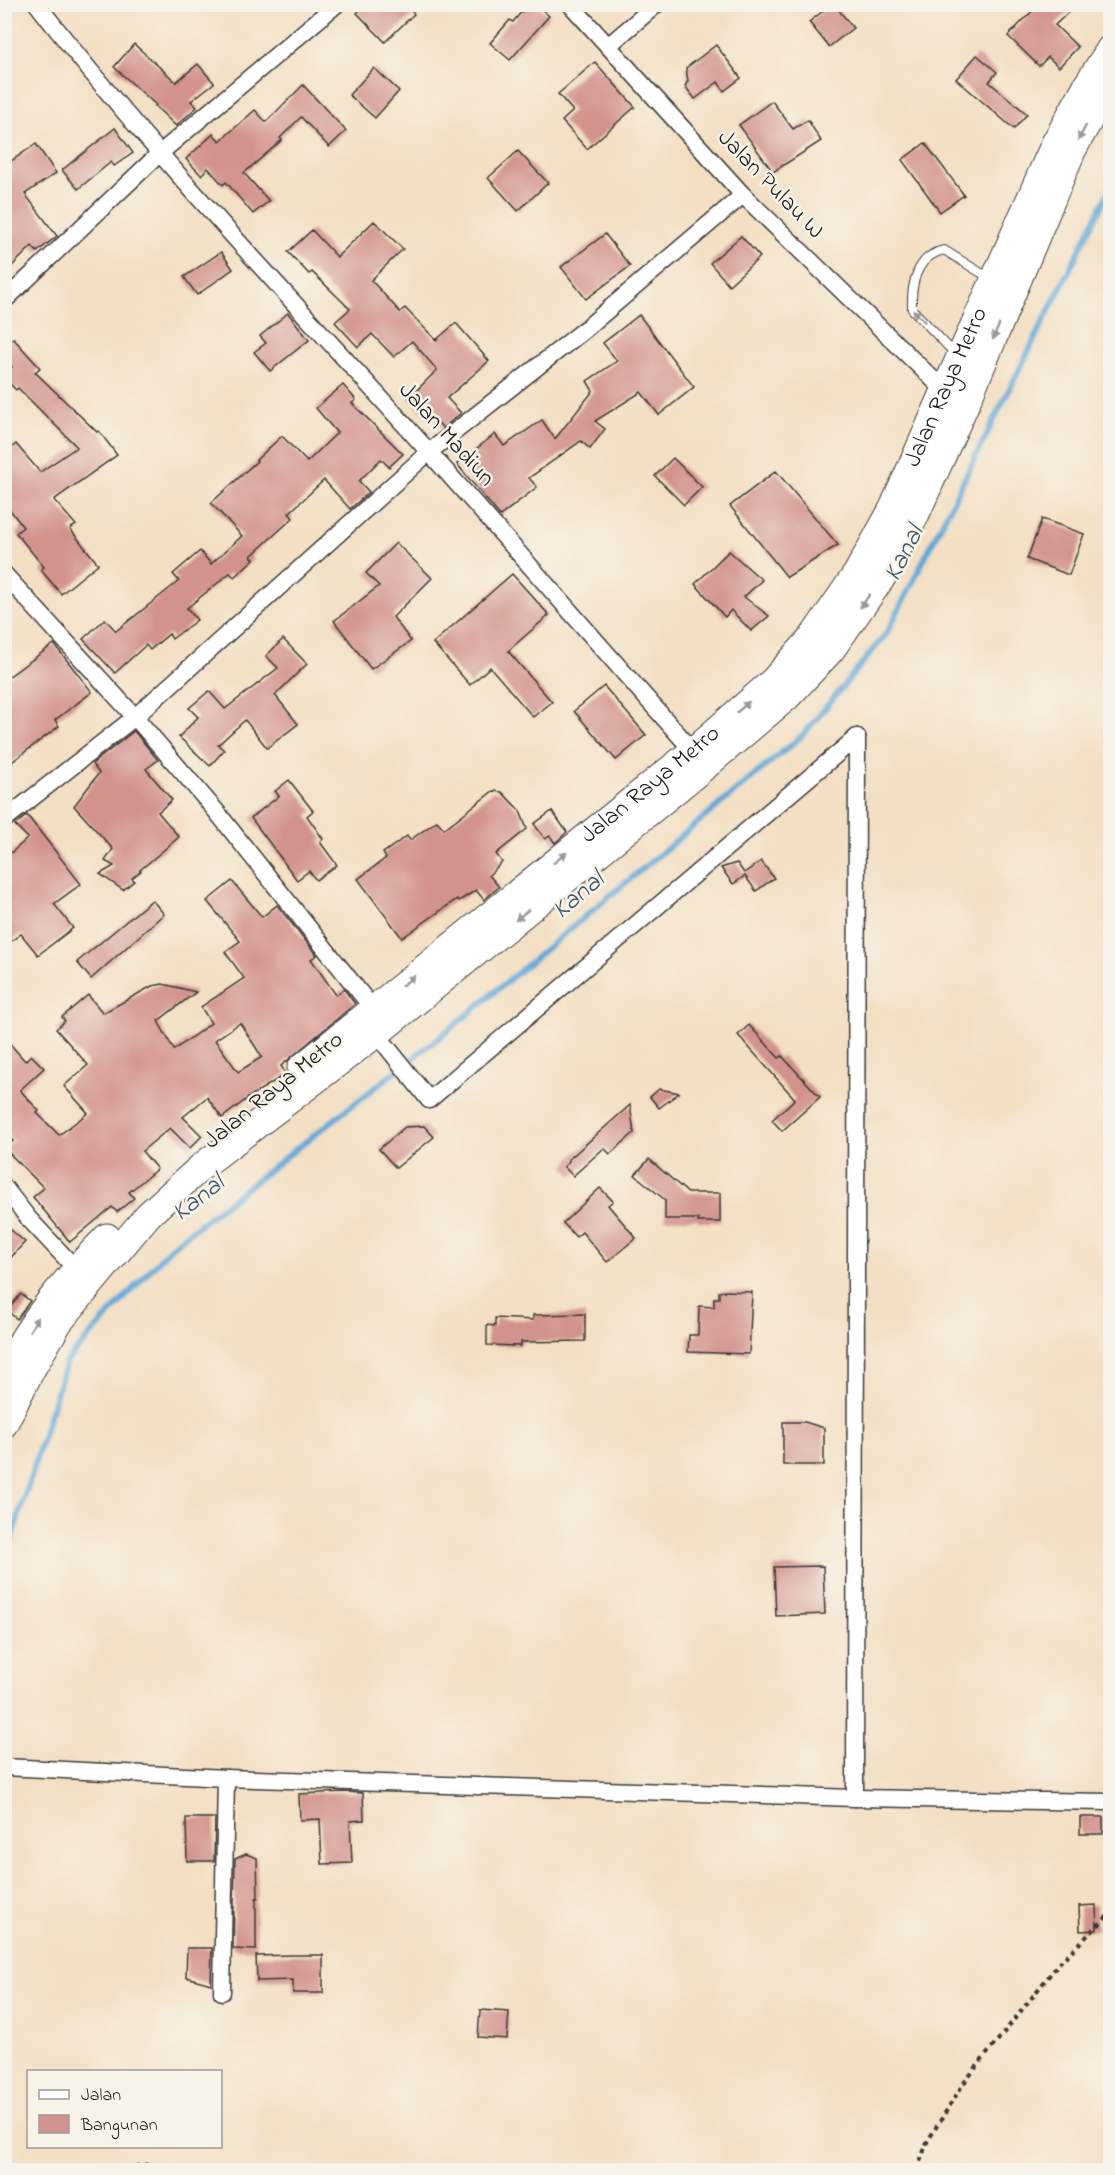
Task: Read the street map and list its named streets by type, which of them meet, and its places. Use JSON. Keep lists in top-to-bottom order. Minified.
{"streets":{"highway":["Jalan Raya Metro"],"street":["Jalan Pulau W","Jalan Madiun"]},"crossings":[["Jalan Pulau W","Jalan Raya Metro"],["Jalan Raya Metro","Jalan Madiun"]],"water":["Kanal"],"legend":["Jalan","Bangunan"]}
